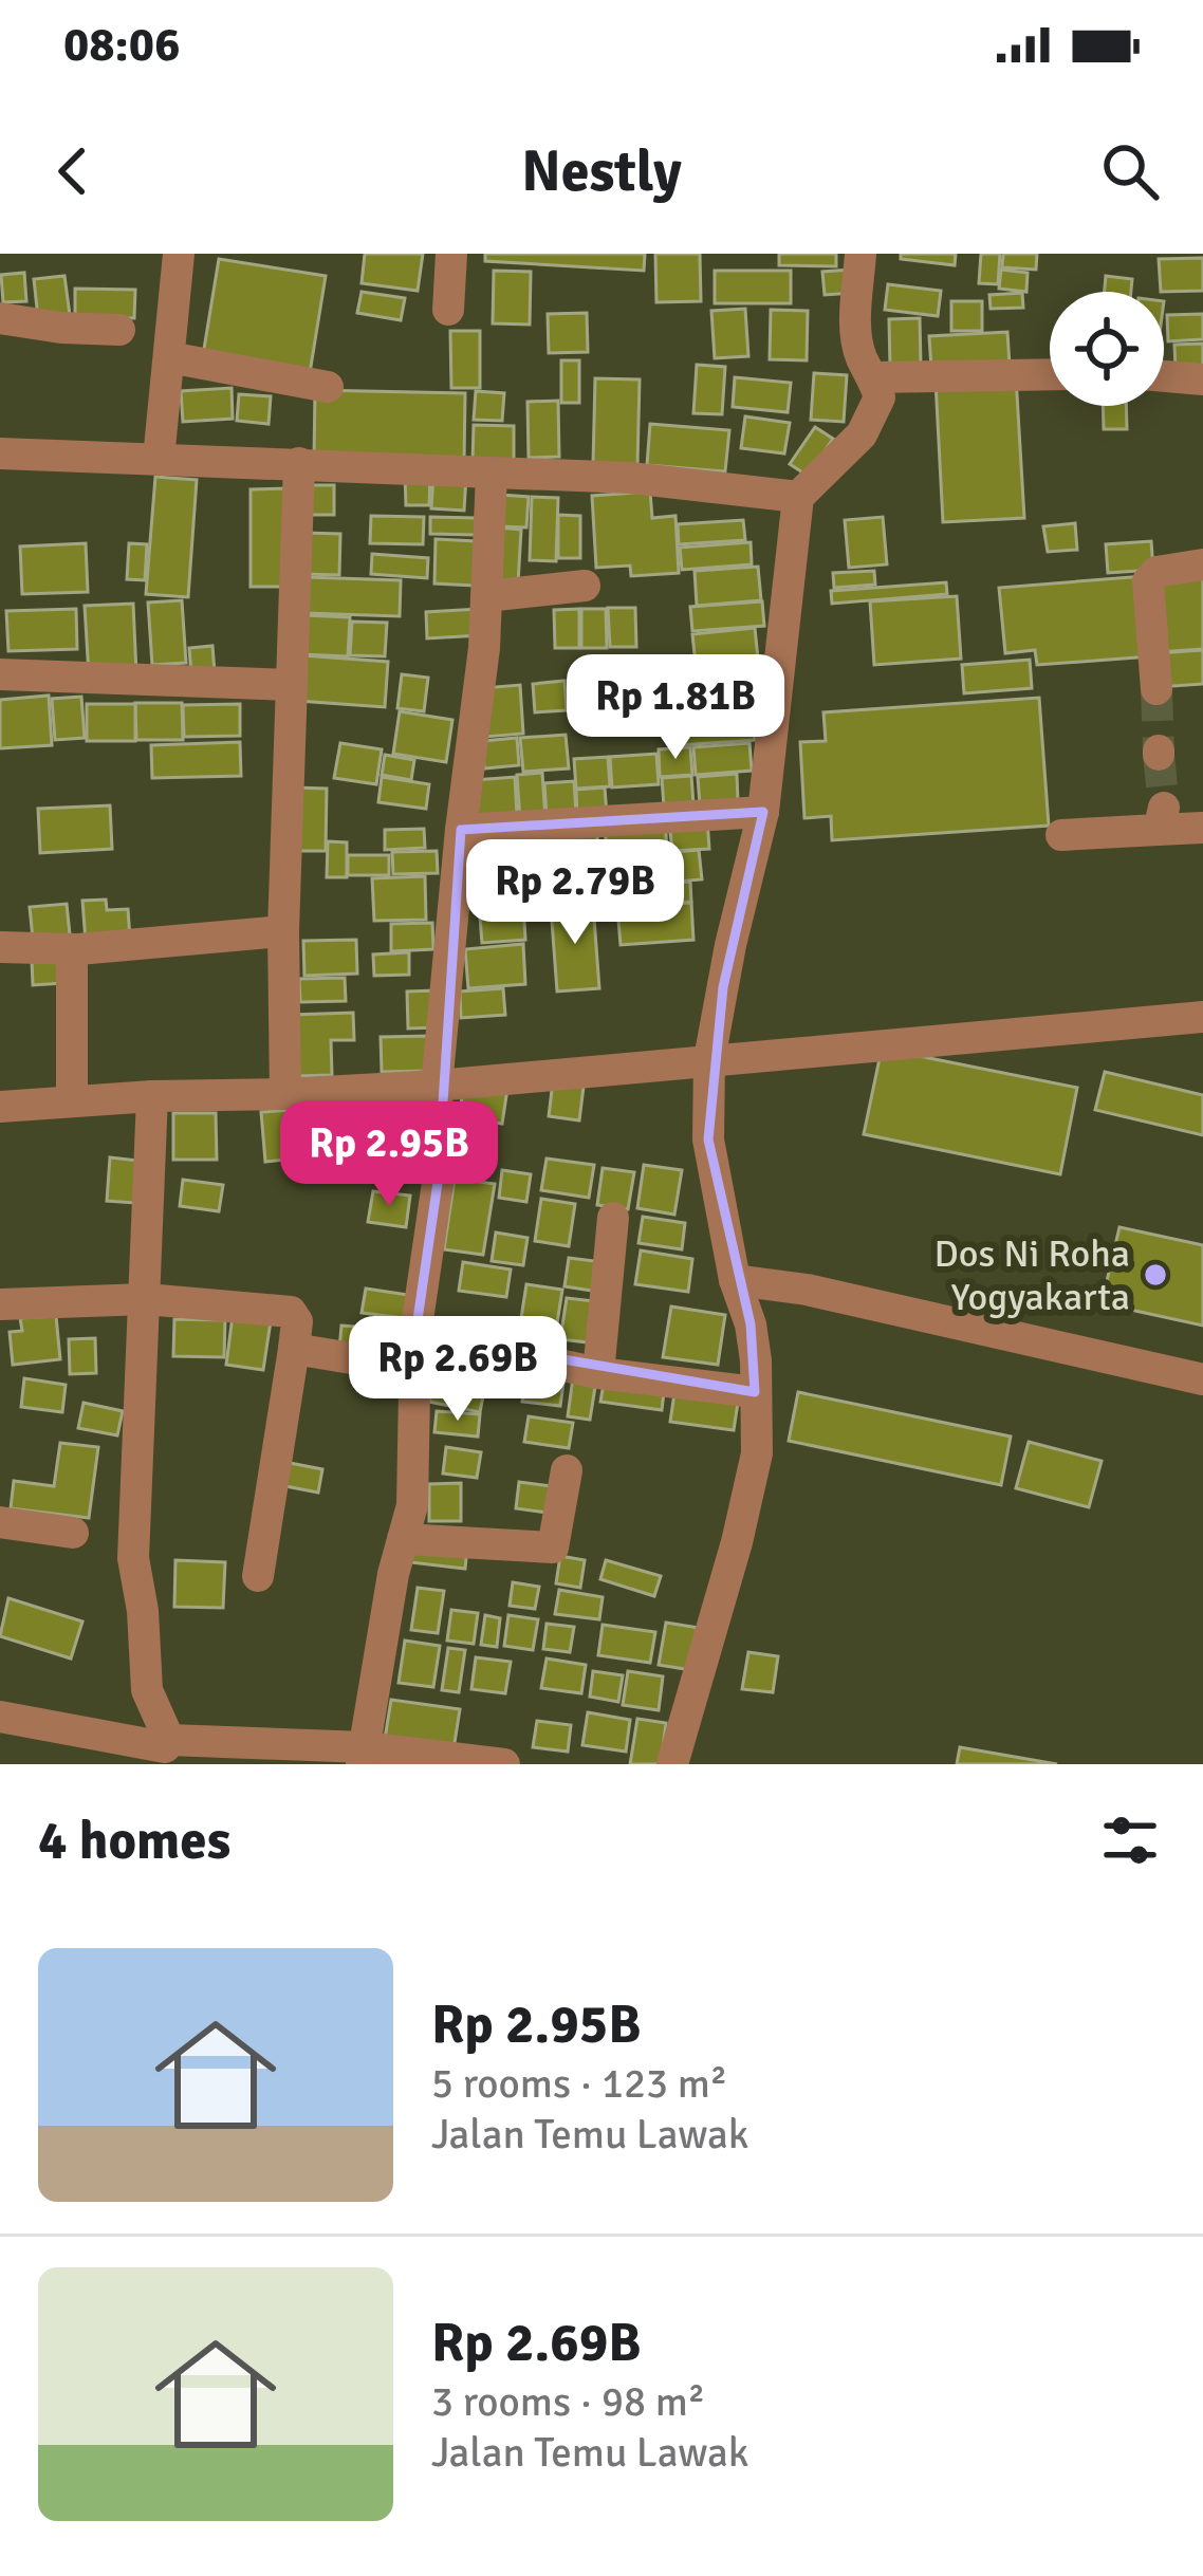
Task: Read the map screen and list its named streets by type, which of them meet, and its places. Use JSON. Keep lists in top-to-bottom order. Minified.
{"places":["Dos Ni Roha Yogyakarta"],"page":{"status":"08:06","header":"Nestly","price":["Rp 1.81B","Rp 2.79B","Rp 2.95B","Rp 2.69B"],"heading":"4 homes","list":[{"name":"Rp 2.95B","note":"5 rooms · 123 m² · Jalan Temu Lawak"},{"name":"Rp 2.69B","note":"3 rooms · 98 m² · Jalan Temu Lawak"}]}}
